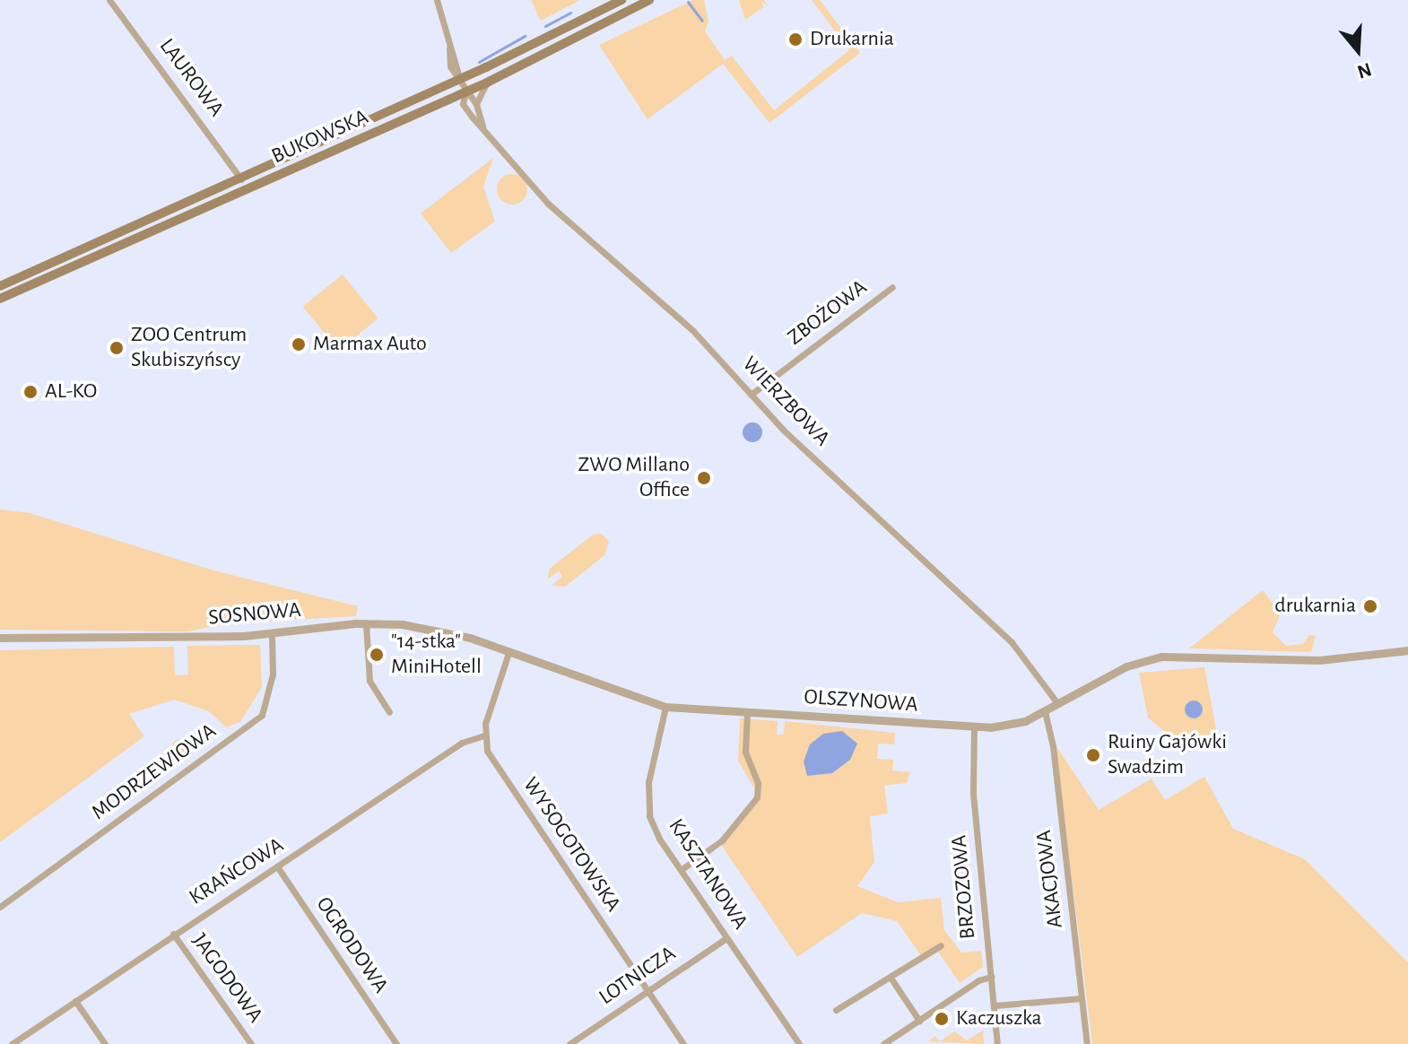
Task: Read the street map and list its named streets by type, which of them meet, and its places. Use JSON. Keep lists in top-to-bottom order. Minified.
{"streets":{"main road":["BUKOWSKA"],"street":["LAUROWA","ZBOŻOWA","WIERZBOWA","SOSNOWA","OLSZYNOWA","MODRZEWIOWA","WYSOGOTOWSKA","KRAŃCOWA","KASZTANOWA","AKACJOWA","BRZOZOWA","OGRODOWA","LOTNICZA","JAGODOWA"]},"crossings":[["LAUROWA","BUKOWSKA"],["BUKOWSKA","WIERZBOWA"],["ZBOŻOWA","WIERZBOWA"],["WIERZBOWA","OLSZYNOWA"],["SOSNOWA","OLSZYNOWA"],["SOSNOWA","MODRZEWIOWA"],["OLSZYNOWA","KASZTANOWA"],["OLSZYNOWA","AKACJOWA"],["OLSZYNOWA","BRZOZOWA"],["WYSOGOTOWSKA","KRAŃCOWA"],["WYSOGOTOWSKA","LOTNICZA"],["KRAŃCOWA","OGRODOWA"],["KRAŃCOWA","JAGODOWA"],["KASZTANOWA","LOTNICZA"]],"places":["Drukarnia","Marmax Auto","ZOO Centrum Skubiszyńscy","AL-KO","ZWO Millano Office","drukarnia","\"14-stka\" MiniHotell","Ruiny Gajówki Swadzim","Kaczuszka"],"north":"bottom"}
